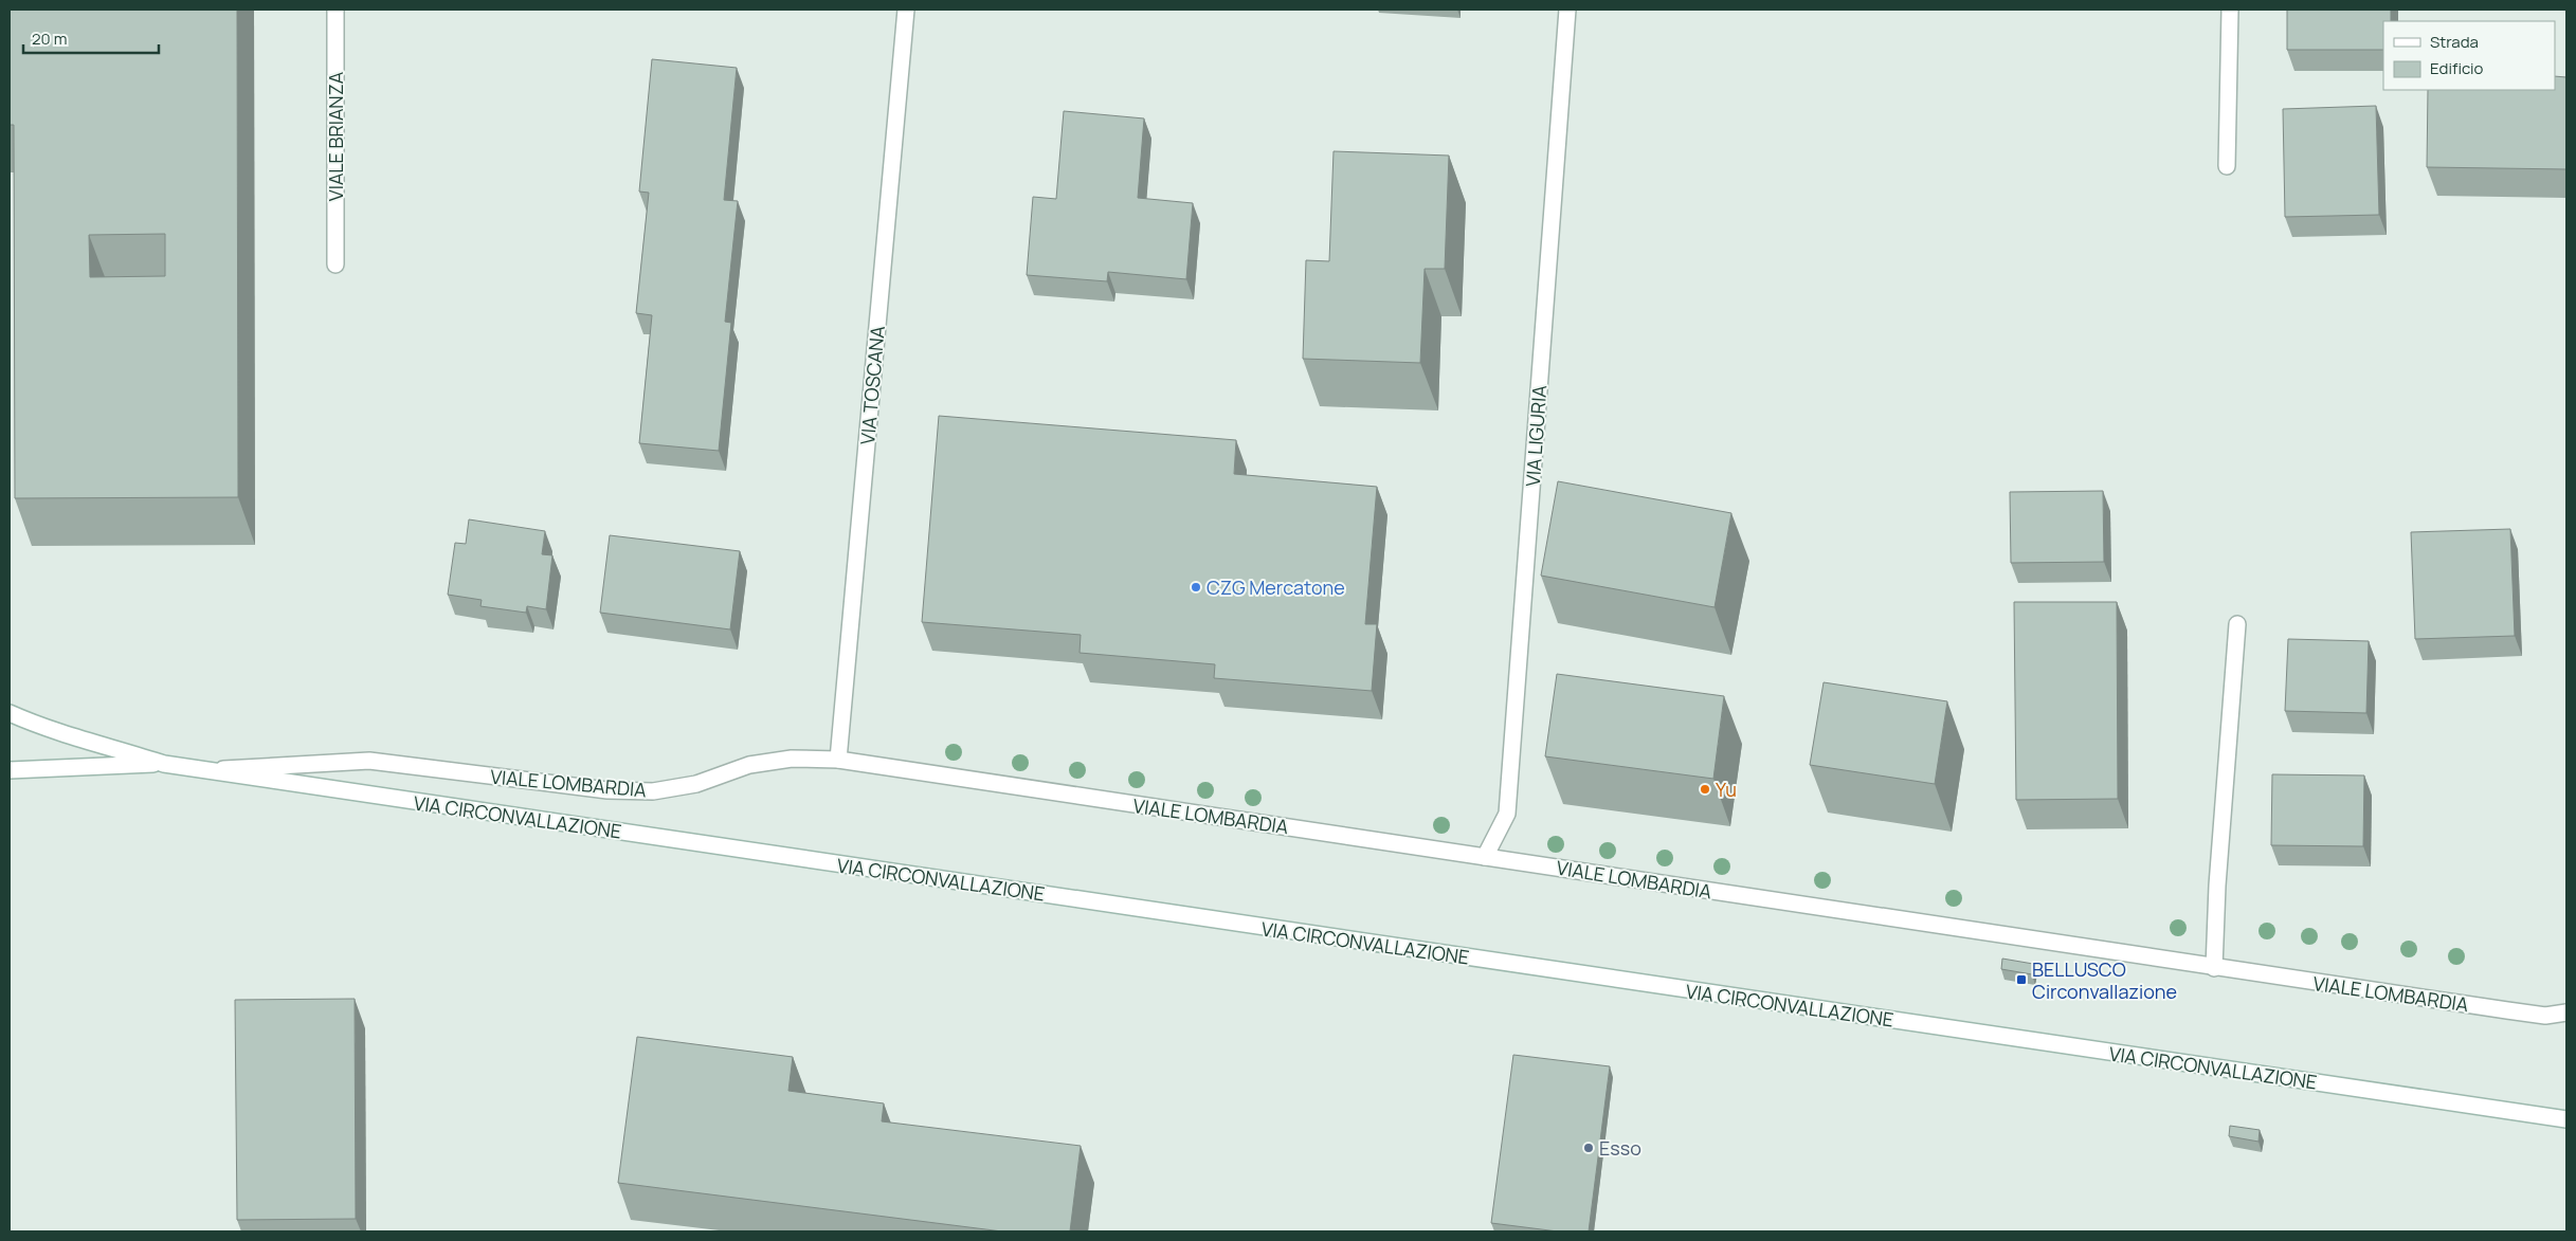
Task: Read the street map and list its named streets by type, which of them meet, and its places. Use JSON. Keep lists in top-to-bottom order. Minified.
{"streets":{"street":["VIALE BRIANZA","VIA TOSCANA","VIA LIGURIA","VIALE LOMBARDIA","VIA CIRCONVALLAZIONE"]},"crossings":[["VIA TOSCANA","VIALE LOMBARDIA"],["VIA LIGURIA","VIALE LOMBARDIA"],["VIALE LOMBARDIA","VIA CIRCONVALLAZIONE"]],"places":{"other":["CZG Mercatone","Yu","Esso"],"transit":["BELLUSCO Circonvallazione"]},"legend":["Strada","Edificio"],"scale_bar":"20 m"}
